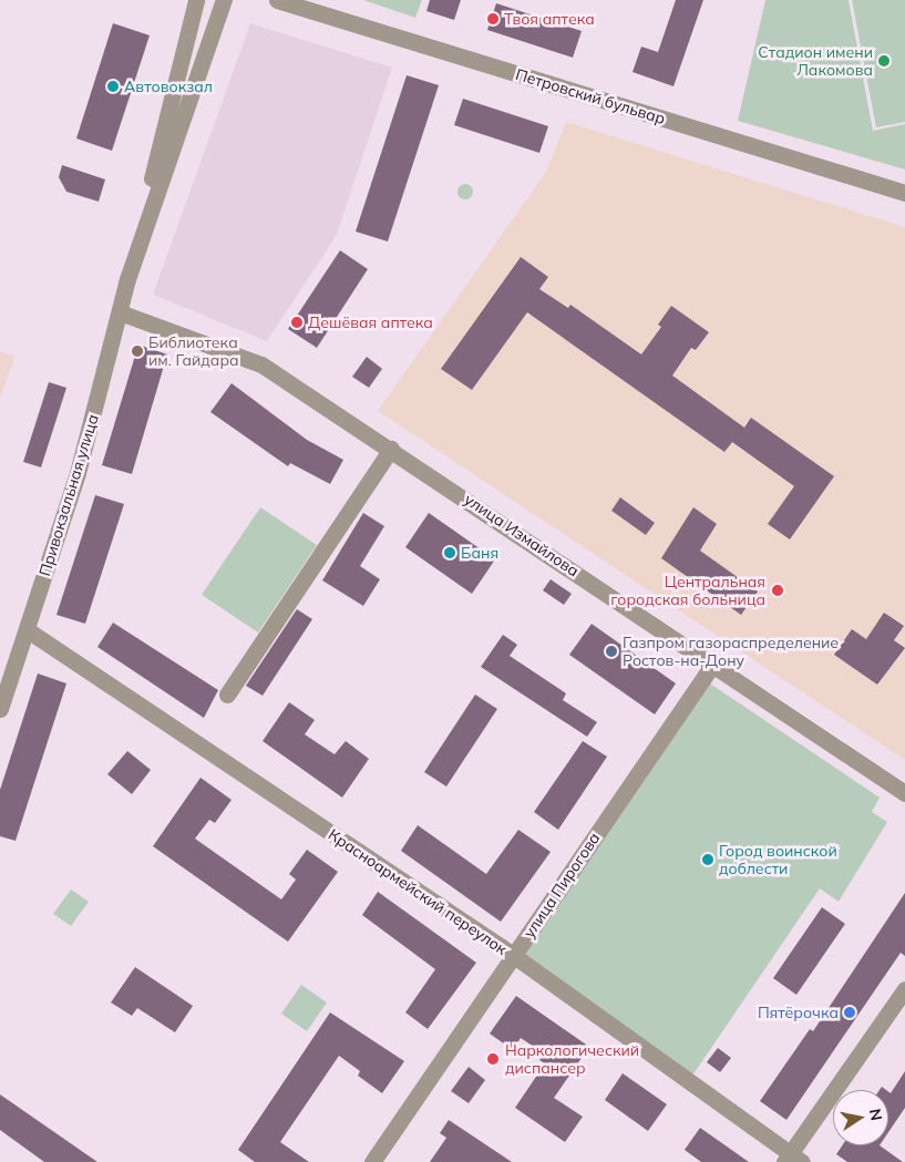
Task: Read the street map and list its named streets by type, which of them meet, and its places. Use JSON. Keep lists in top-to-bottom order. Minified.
{"streets":{"street":["Петровский бульвар","Привокзальная улица","улица Измайлова","улица Пирогова","Красноармейский переулок"]},"crossings":[["Привокзальная улица","улица Измайлова"],["Привокзальная улица","Красноармейский переулок"],["улица Измайлова","улица Пирогова"],["улица Пирогова","Красноармейский переулок"]],"places":["Твоя аптека","Стадион имени Лакомова","Автовокзал","Дешёвая аптека","Библиотека им. Гайдара","Баня","Центральная городская больница","Газпром газораспределение Ростов-на-Дону","Город воинской доблести","Пятёрочка","Наркологический диспансер"],"north":"right"}
